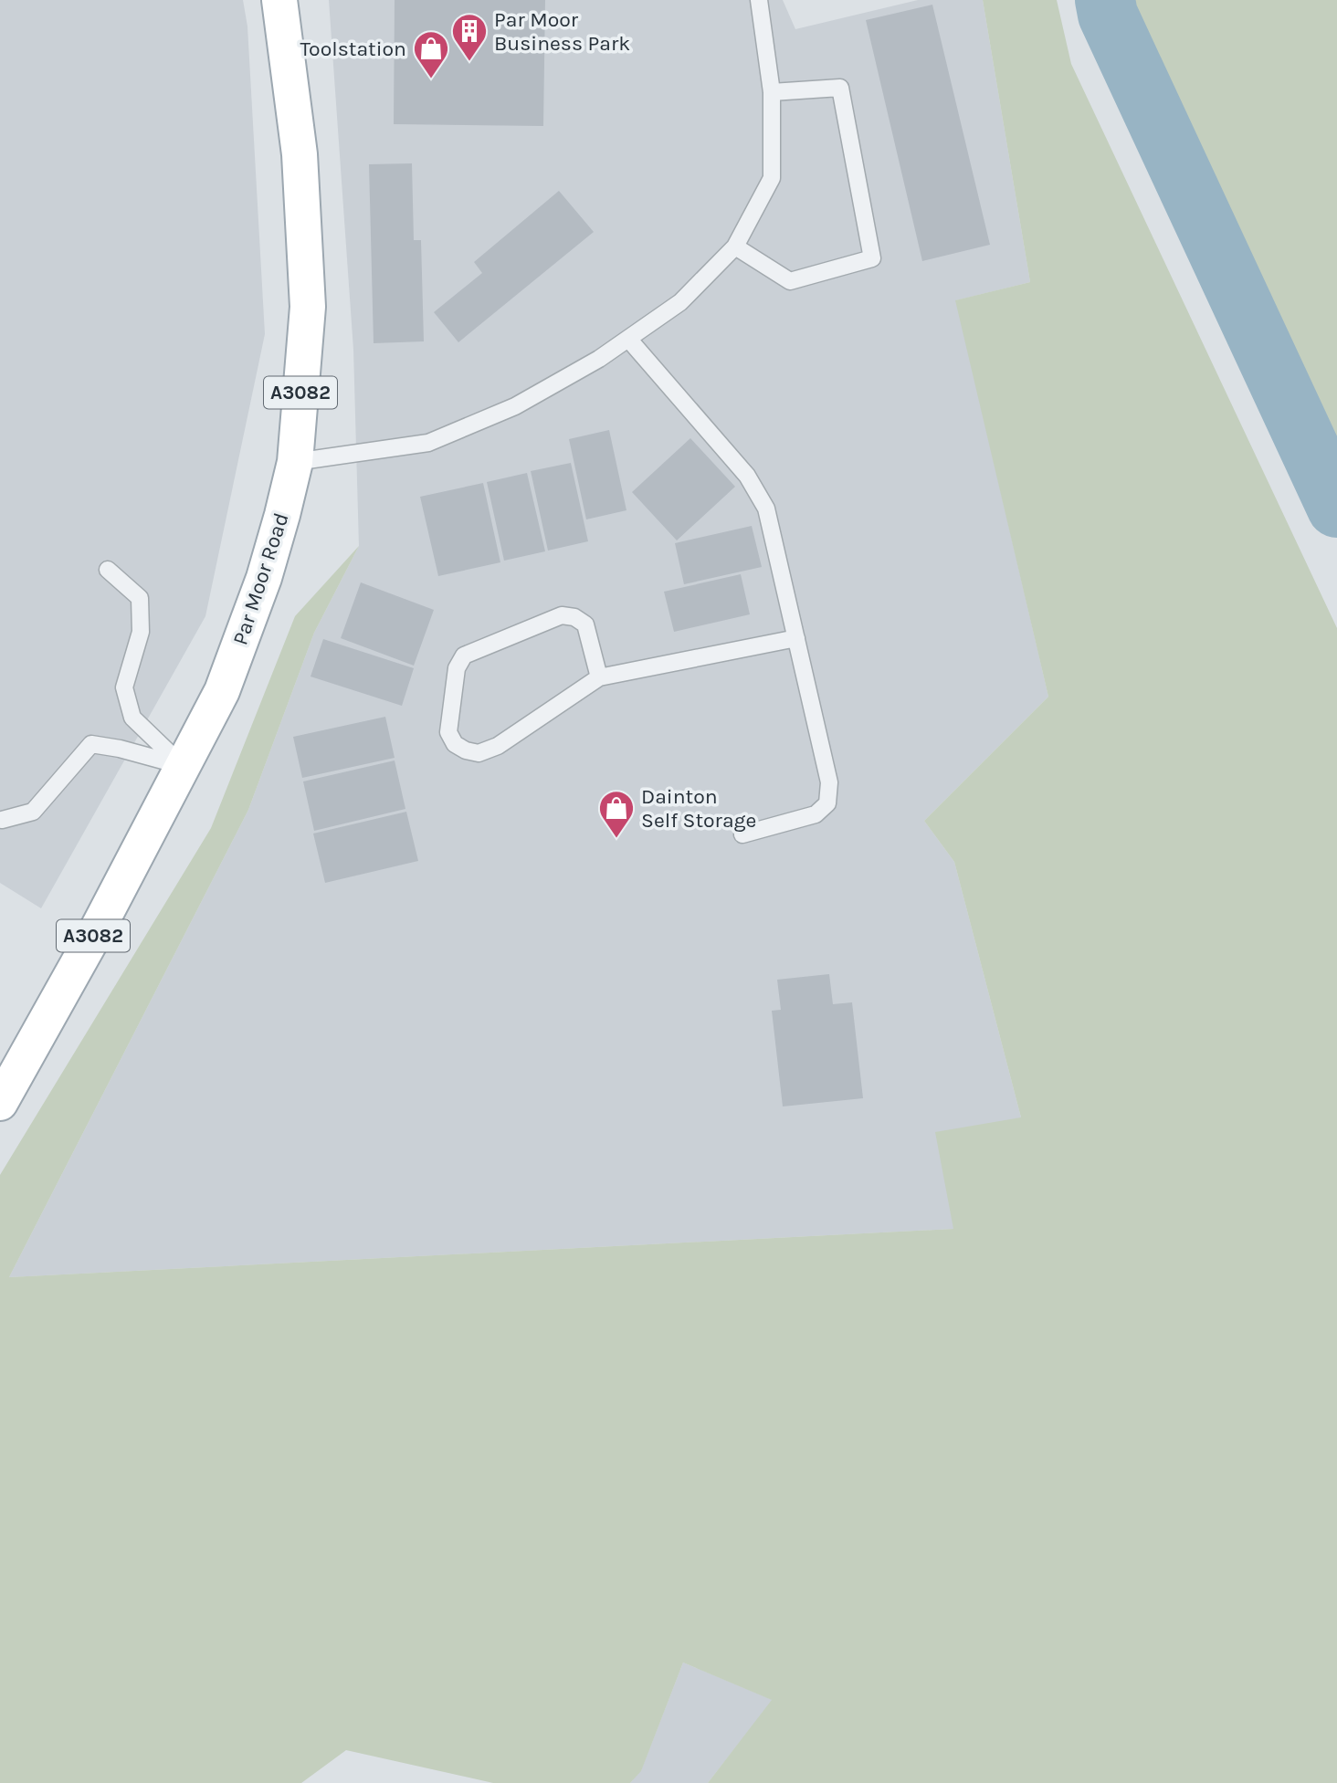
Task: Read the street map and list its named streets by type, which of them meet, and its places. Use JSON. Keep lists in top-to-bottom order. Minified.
{"streets":{"main road":["A3082","Par Moor Road"]},"places":{"building":["Par Moor Business Park"],"shop":["Toolstation","Dainton Self Storage"]}}
